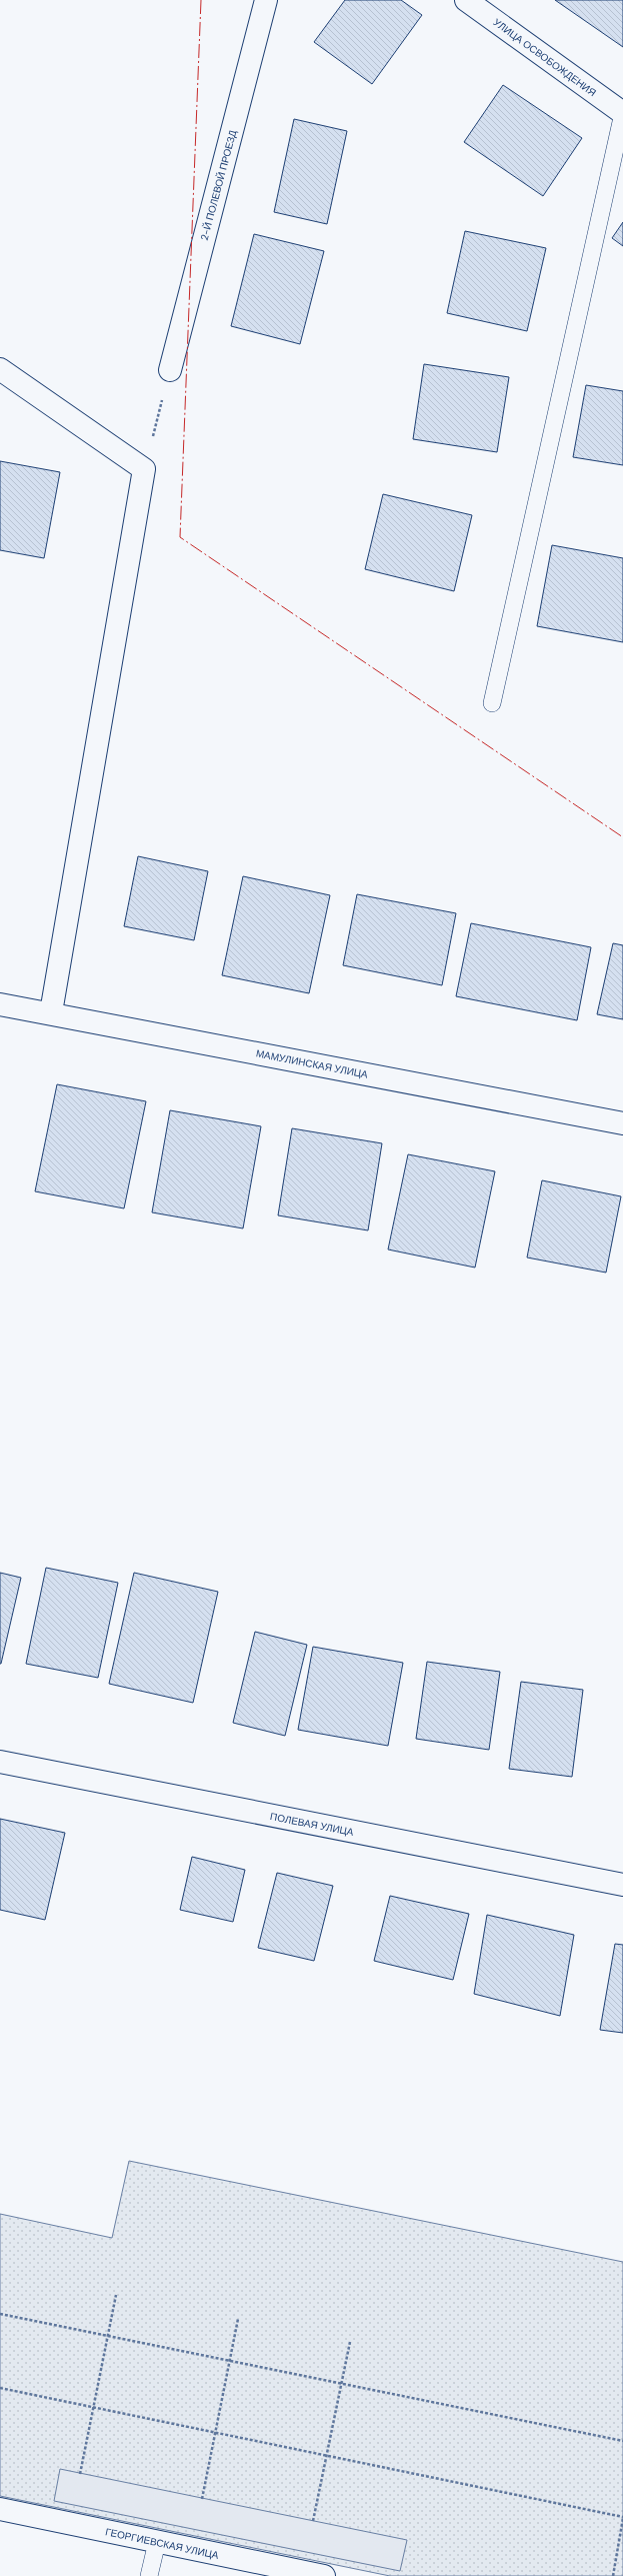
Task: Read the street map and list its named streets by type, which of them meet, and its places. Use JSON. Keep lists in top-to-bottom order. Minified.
{"streets":{"street":["УЛИЦА ОСВОБОЖДЕНИЯ","2-Й ПОЛЕВОЙ ПРОЕЗД","МАМУЛИНСКАЯ УЛИЦА","ПОЛЕВАЯ УЛИЦА","ГЕОРГИЕВСКАЯ УЛИЦА"]}}
